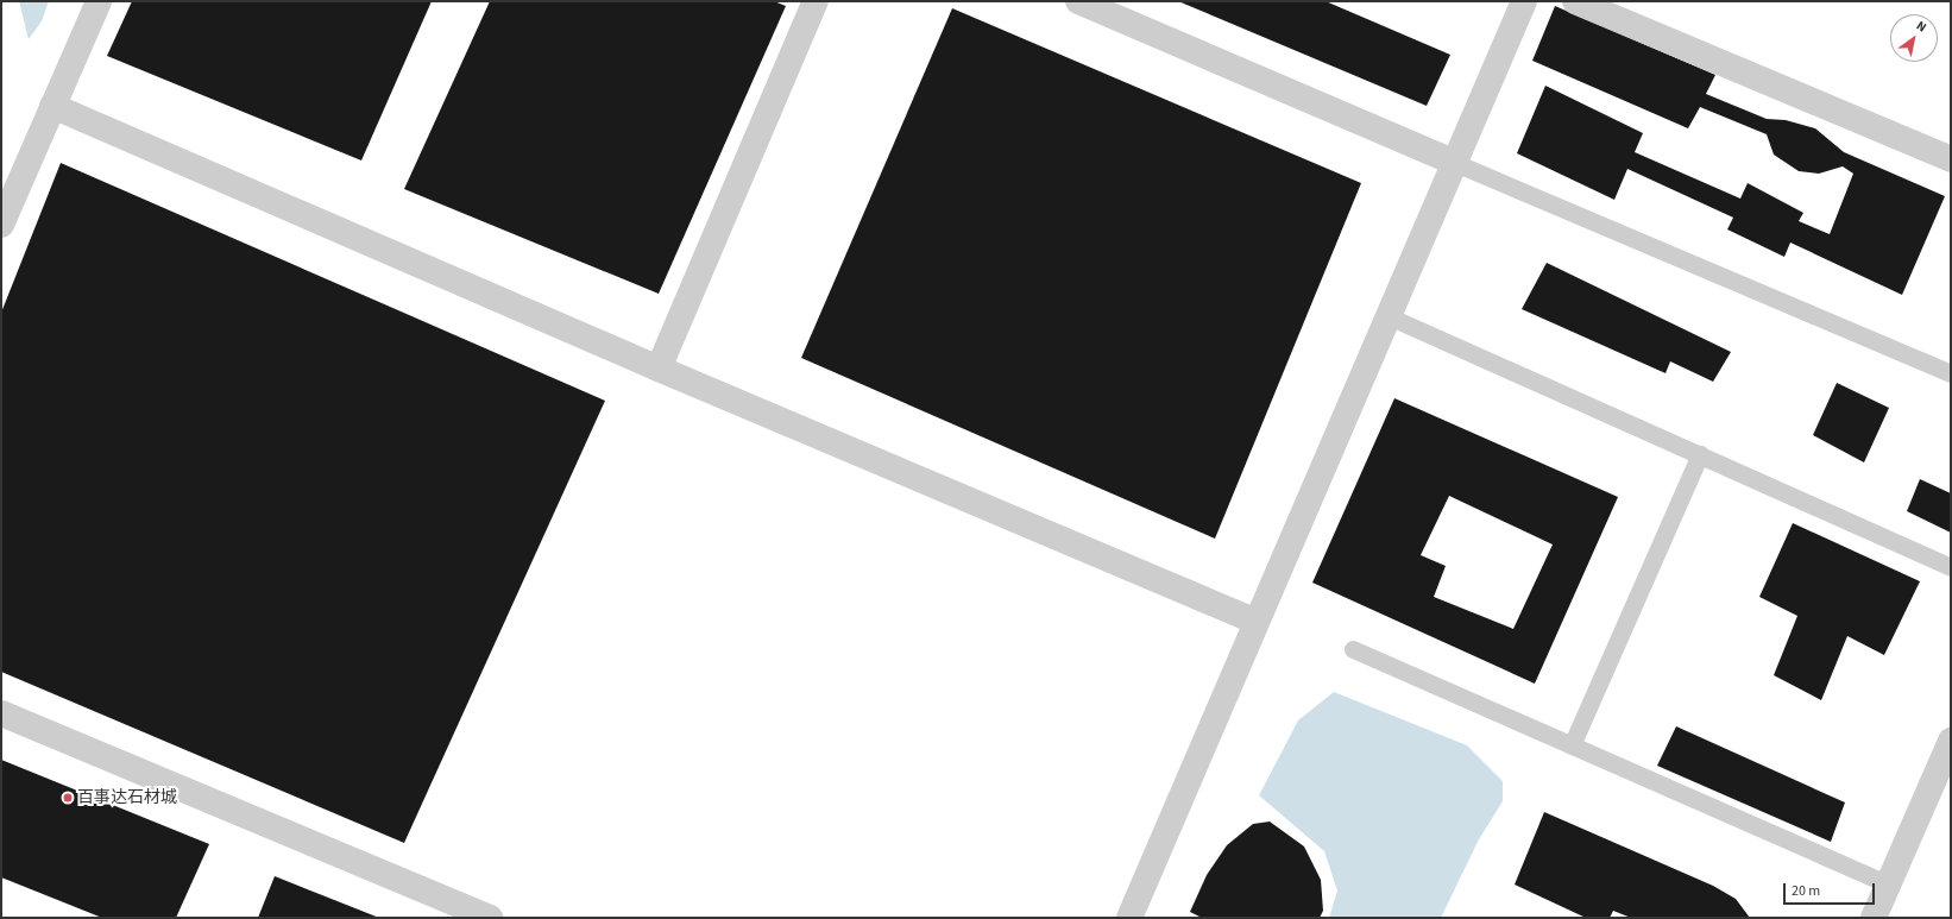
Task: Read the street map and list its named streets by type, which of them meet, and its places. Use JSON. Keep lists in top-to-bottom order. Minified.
{"places":["百事达石材城"],"scale_bar":"20 m","north":"top right"}
